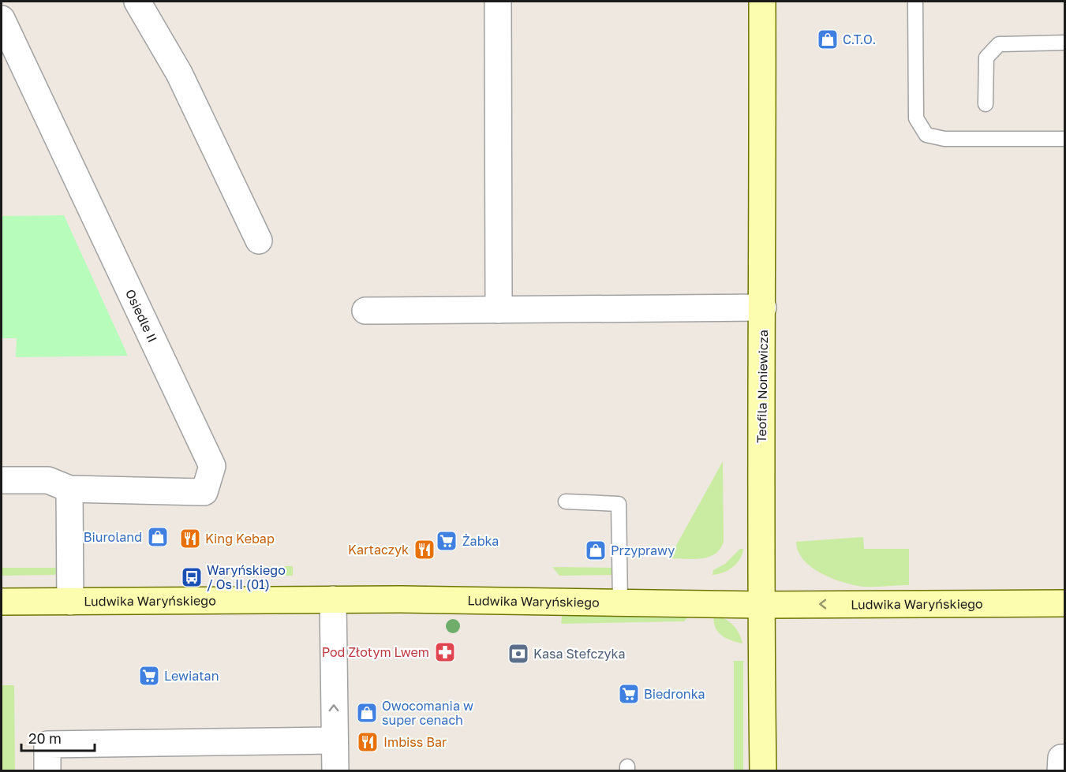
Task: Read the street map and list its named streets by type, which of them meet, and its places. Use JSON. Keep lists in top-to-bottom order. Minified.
{"streets":{"street":["Osiedle II","Teofila Noniewicza","Ludwika Waryńskiego"]},"crossings":[["Teofila Noniewicza","Ludwika Waryńskiego"]],"places":{"shop":["C.T.O.","Biuroland","Przyprawy","Owocomania w super cenach"],"restaurant":["King Kebap","Kartaczyk","Imbiss Bar"],"supermarket":["Żabka","Lewiatan","Biedronka"],"bus stop":["Waryńskiego / Os II (01)"],"pharmacy":["Pod Złotym Lwem"],"bank":["Kasa Stefczyka"]},"scale_bar":"20 m"}
